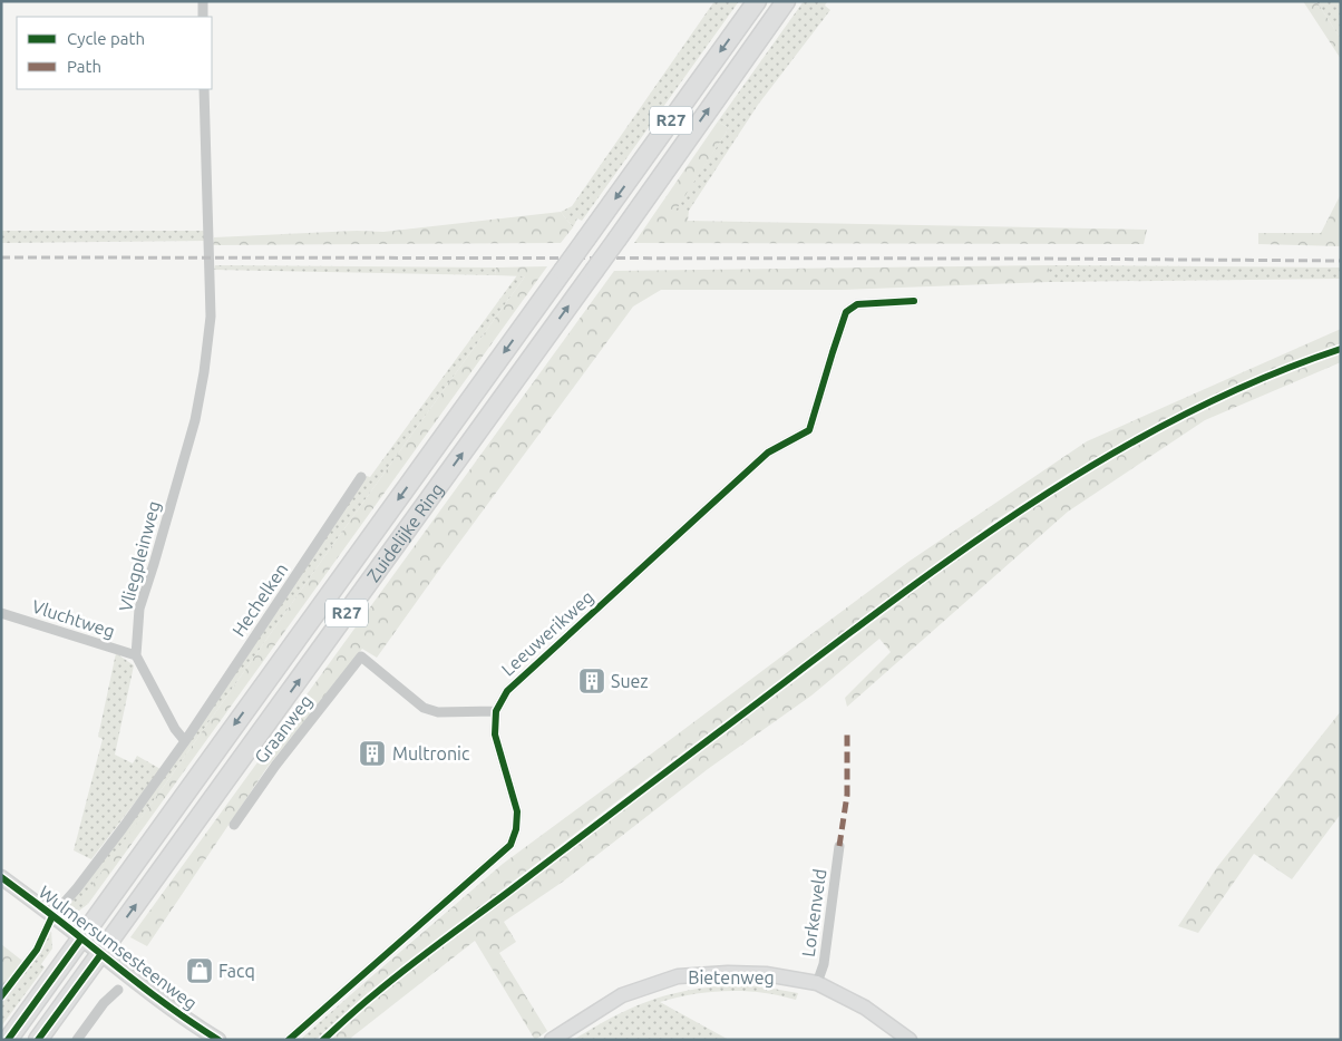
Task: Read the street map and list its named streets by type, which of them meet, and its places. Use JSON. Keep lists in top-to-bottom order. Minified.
{"streets":{"highway":["R27","Zuidelijke Ring"],"street":["Vliegpleinweg","Hechelken","Vluchtweg","Leeuwerikweg","Graanweg","Lorkenveld","Wulmersumsesteenweg","Bietenweg"]},"crossings":[["R27","Zuidelijke Ring"],["R27","Wulmersumsesteenweg"],["Zuidelijke Ring","Wulmersumsesteenweg"],["Vliegpleinweg","Vluchtweg"],["Leeuwerikweg","Graanweg"],["Lorkenveld","Bietenweg"]],"places":{"building":["Suez","Multronic"],"shop":["Facq"]},"legend":["Cycle path","Path"]}
